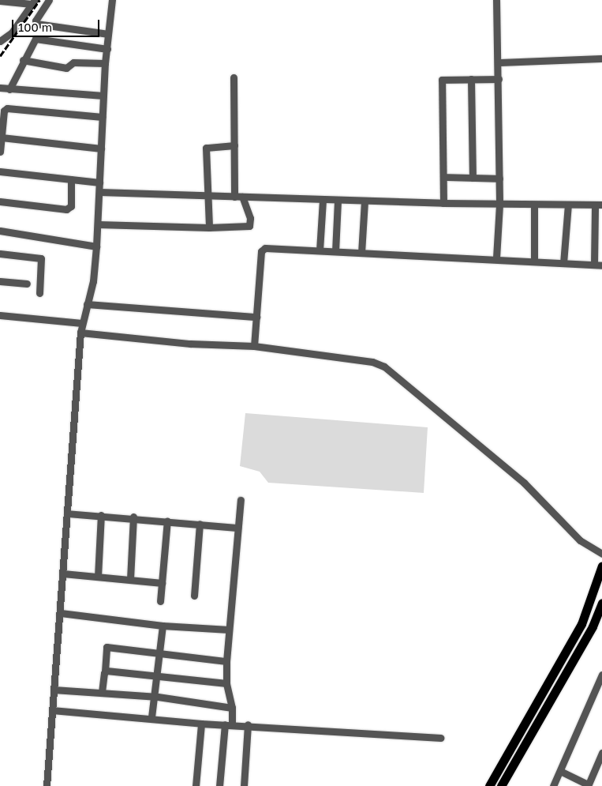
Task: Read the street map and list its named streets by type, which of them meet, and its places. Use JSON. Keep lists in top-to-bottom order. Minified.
{"scale_bar":"100 m"}
